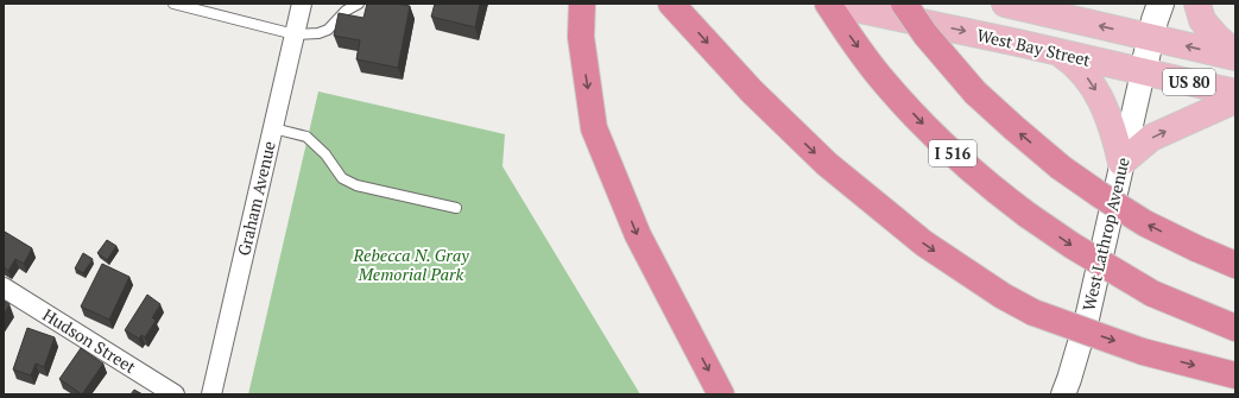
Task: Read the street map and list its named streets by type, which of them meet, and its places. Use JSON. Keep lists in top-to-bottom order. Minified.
{"streets":{"highway":["I 516"],"main road":["West Bay Street","US 80"],"street":["Graham Avenue","West Lathrop Avenue","Hudson Street"]},"crossings":[["West Bay Street","US 80"],["West Bay Street","West Lathrop Avenue"],["US 80","West Lathrop Avenue"]],"parks":["Rebecca N. Gray Memorial Park"]}
